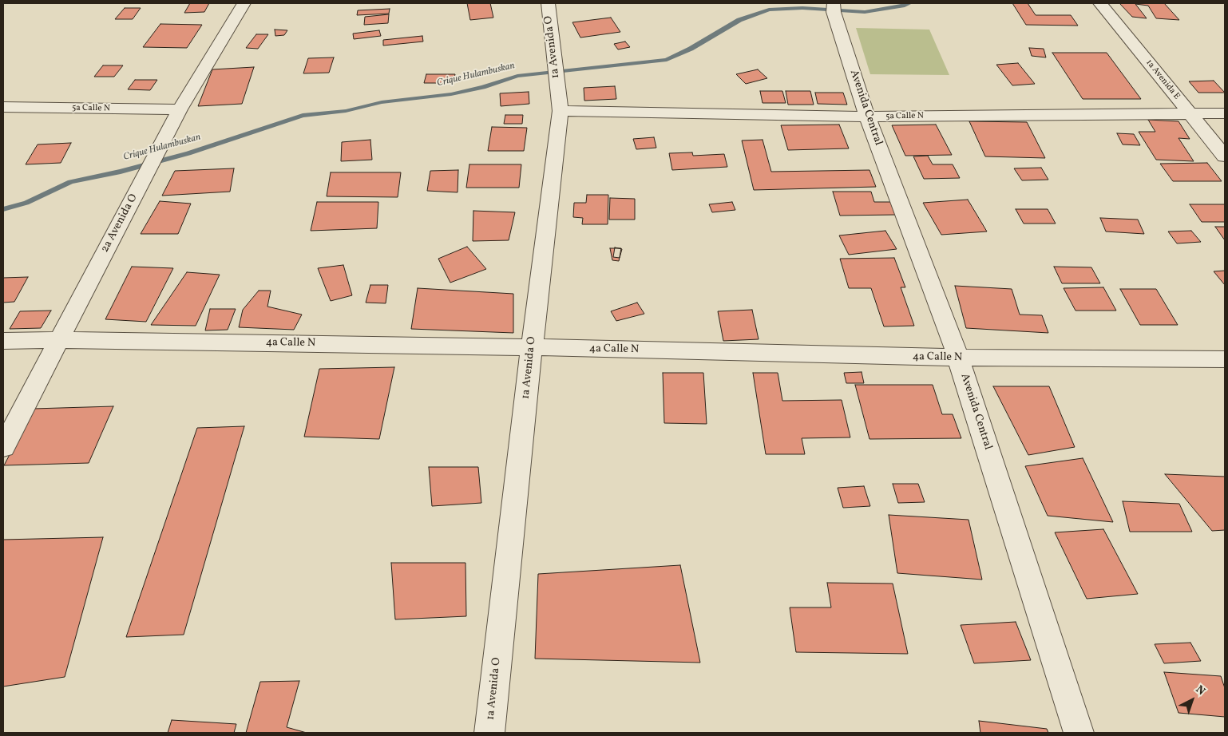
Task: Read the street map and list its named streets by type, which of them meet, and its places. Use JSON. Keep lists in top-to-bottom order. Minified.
{"streets":{"street":["1a Avenida O","1a Avenida E","Avenida Central","5a Calle N","2a Avenida O","4a Calle N"]},"crossings":[["1a Avenida O","5a Calle N"],["1a Avenida O","4a Calle N"],["1a Avenida E","5a Calle N"],["Avenida Central","5a Calle N"],["Avenida Central","4a Calle N"],["5a Calle N","2a Avenida O"],["2a Avenida O","4a Calle N"]],"water":["Crique Hulambuskan"],"north":"top right"}
